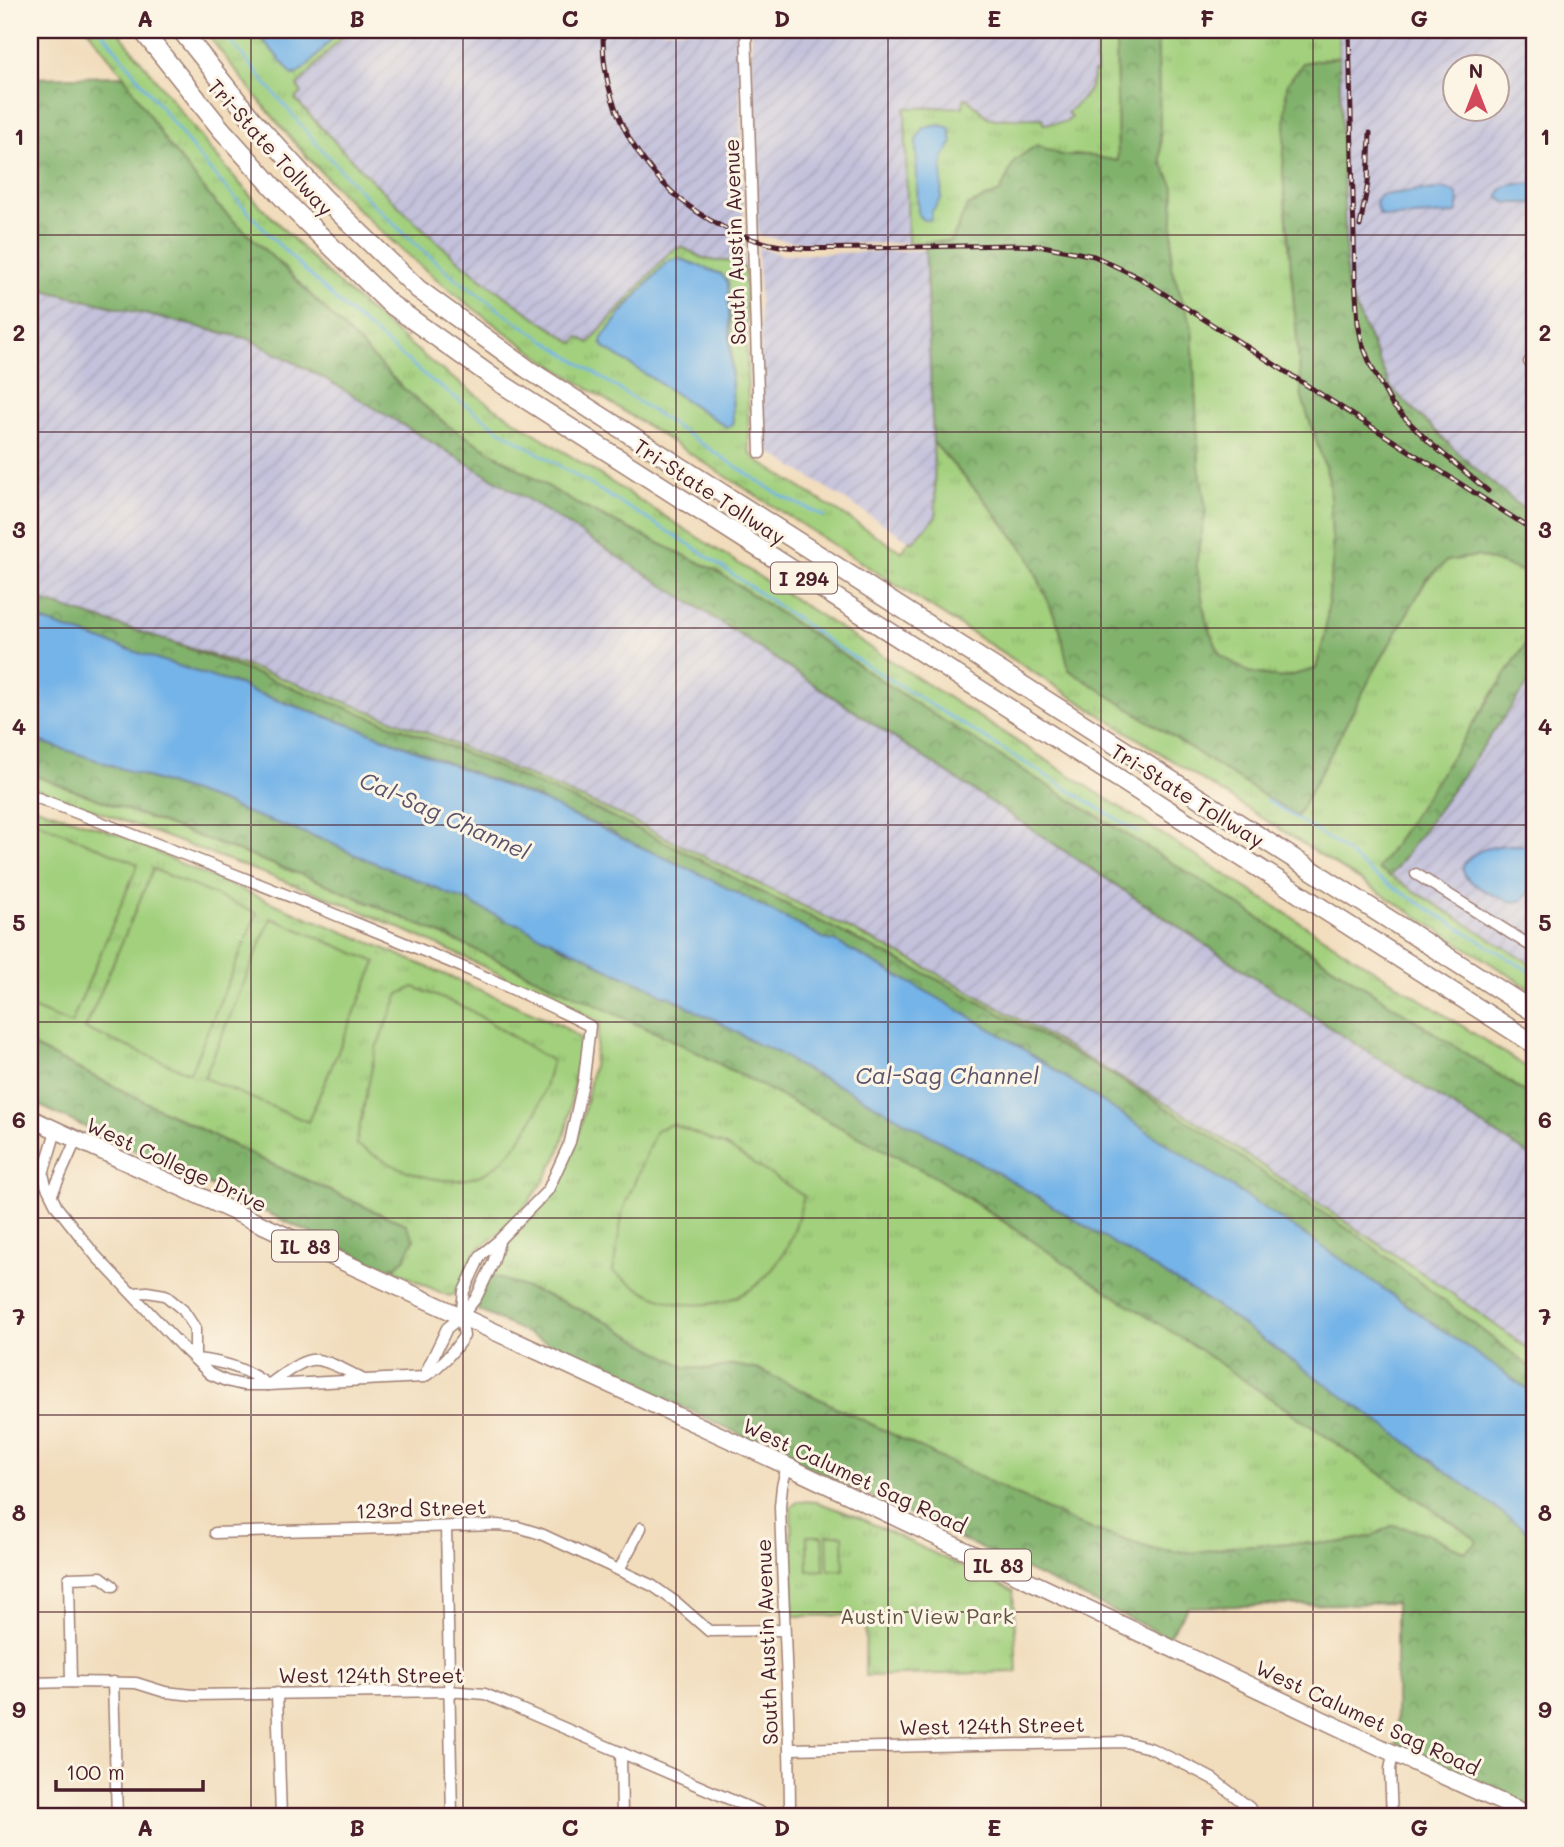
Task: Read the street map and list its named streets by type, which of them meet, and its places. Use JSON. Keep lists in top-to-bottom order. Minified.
{"streets":{"highway":["Tri-State Tollway","I 294"],"main road":["West College Drive","IL 83","West Calumet Sag Road"],"street":["South Austin Avenue","123rd Street","West 124th Street"]},"crossings":[["South Austin Avenue","West Calumet Sag Road"],["South Austin Avenue","123rd Street"],["South Austin Avenue","West 124th Street"],["West College Drive","West Calumet Sag Road"]],"water":["Cal-Sag Channel"],"parks":["Austin View Park"],"scale_bar":"100 m","north":"top","grid":{"columns":["A","B","C","D","E","F","G"],"rows":["1","2","3","4","5","6","7","8","9"]}}
